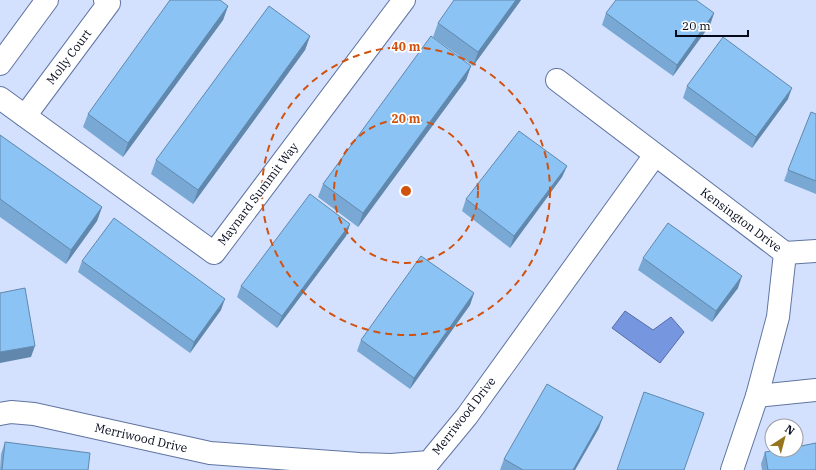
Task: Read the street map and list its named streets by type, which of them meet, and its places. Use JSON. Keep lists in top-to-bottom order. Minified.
{"streets":{"street":["Molly Court","Maynard Summit Way","Kensington Drive","Merriwood Drive"]},"crossings":[["Molly Court","Maynard Summit Way"],["Kensington Drive","Merriwood Drive"]],"scale_bar":"20 m","north":"top right","rings":["40 m","20 m"]}
